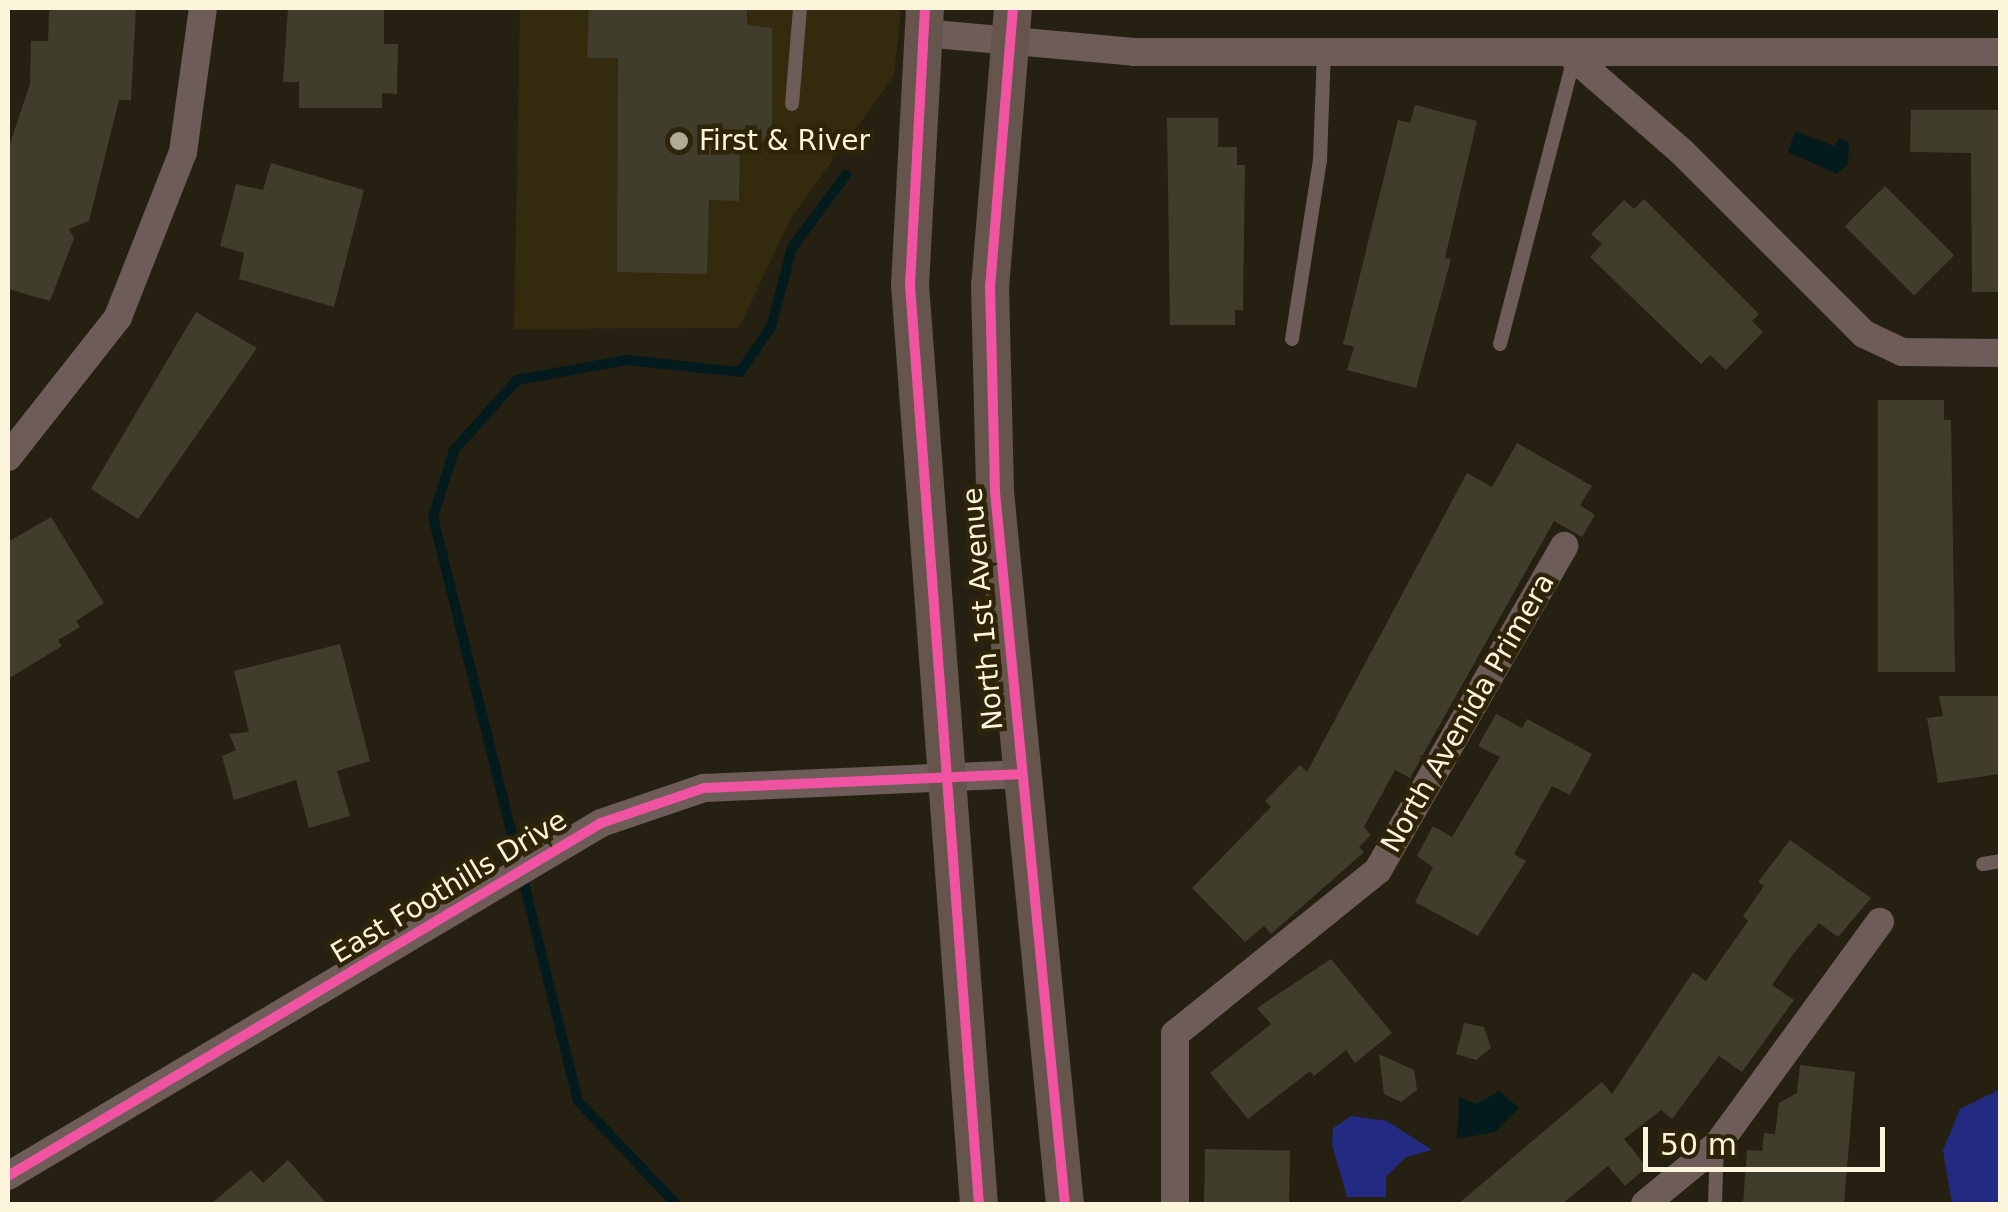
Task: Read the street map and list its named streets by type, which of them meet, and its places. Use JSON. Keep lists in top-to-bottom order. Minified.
{"streets":{"main road":["North 1st Avenue"],"street":["North Avenida Primera","East Foothills Drive"]},"crossings":[["North 1st Avenue","East Foothills Drive"]],"places":["First & River"],"scale_bar":"50 m"}
